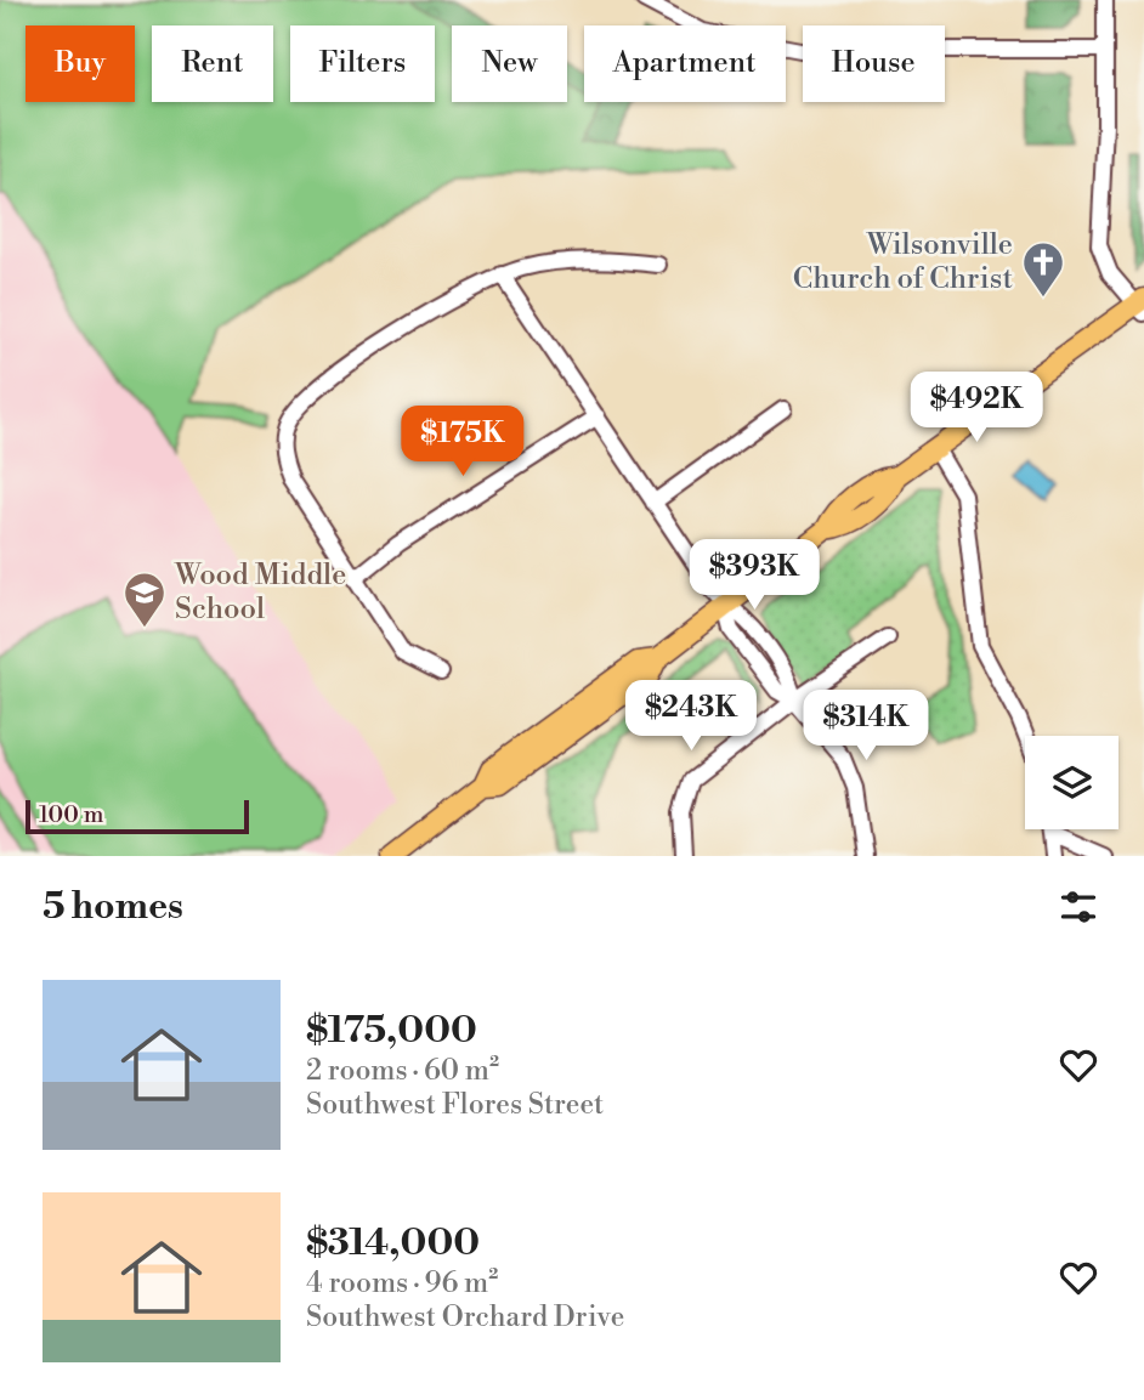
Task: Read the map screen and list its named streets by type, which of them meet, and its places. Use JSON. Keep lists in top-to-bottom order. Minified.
{"places":{"church":["Wilsonville Church of Christ"],"school or university":["Wood Middle School"]},"scale_bar":"100 m","page":{"chip":["Buy","Rent","Filters","New","Apartment","House"],"price":["$492K","$175K","$393K","$243K","$314K"],"scale":"100 m","heading":"5 homes","list":[{"name":"$175,000","note":"2 rooms · 60 m² · Southwest Flores Street"},{"name":"$314,000","note":"4 rooms · 96 m² · Southwest Orchard Drive"}]}}
